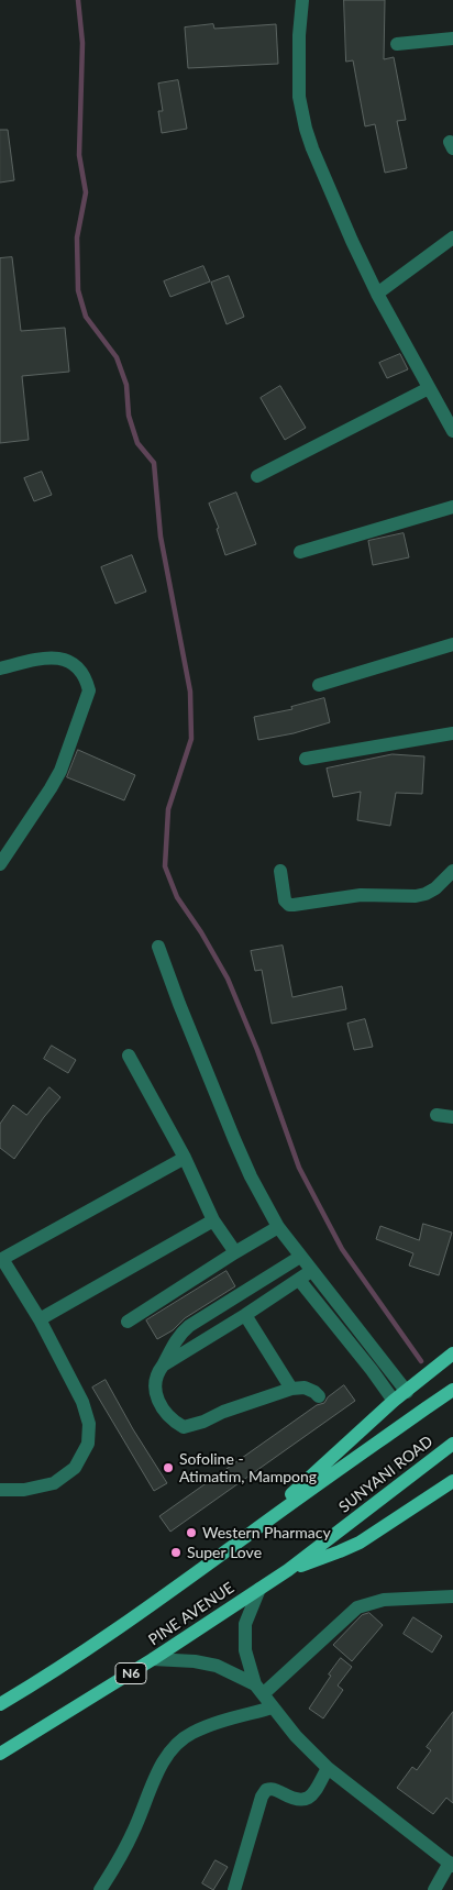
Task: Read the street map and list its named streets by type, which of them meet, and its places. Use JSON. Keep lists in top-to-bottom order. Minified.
{"streets":{"main road":["SUNYANI ROAD","PINE AVENUE","N6"]},"crossings":[["SUNYANI ROAD","PINE AVENUE"]],"places":["Sofoline - Atimatim, Mampong","Western Pharmacy","Super Love"]}
